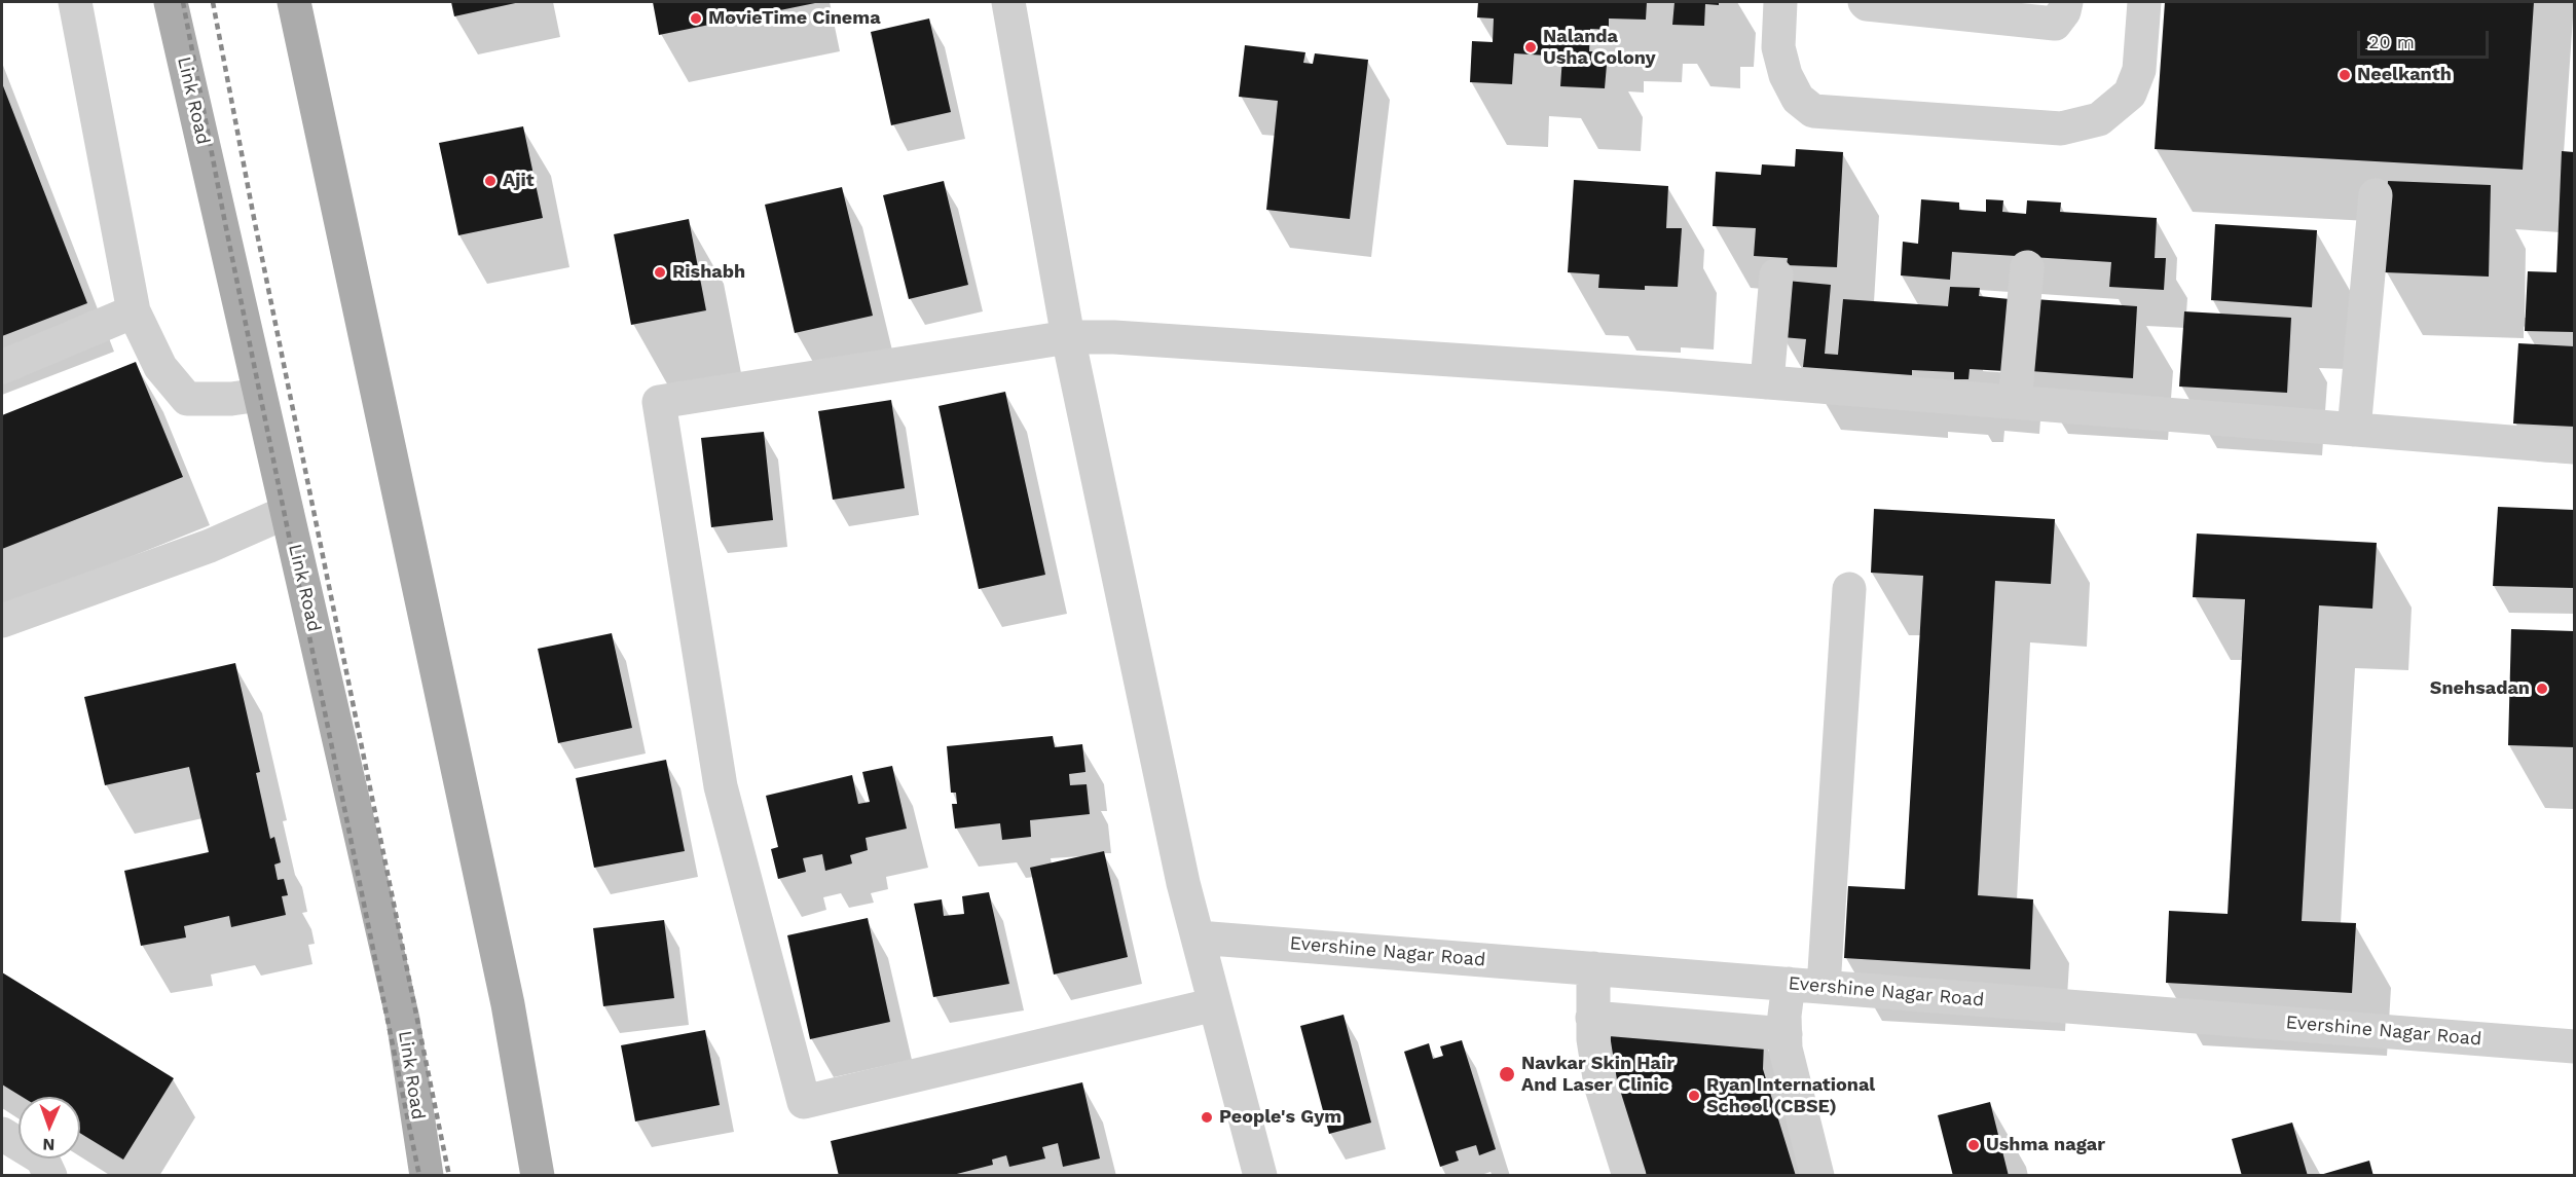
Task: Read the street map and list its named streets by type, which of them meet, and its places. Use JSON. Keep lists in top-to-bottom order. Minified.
{"streets":{"main road":["Link Road"],"street":["Evershine Nagar Road"]},"places":["MovieTime Cinema","Nalanda Usha Colony","Neelkanth","Ajit","Rishabh","Snehsadan","Navkar Skin Hair And Laser Clinic","Ryan International School (CBSE)","People's Gym","Ushma nagar"],"scale_bar":"20 m","north":"bottom"}
